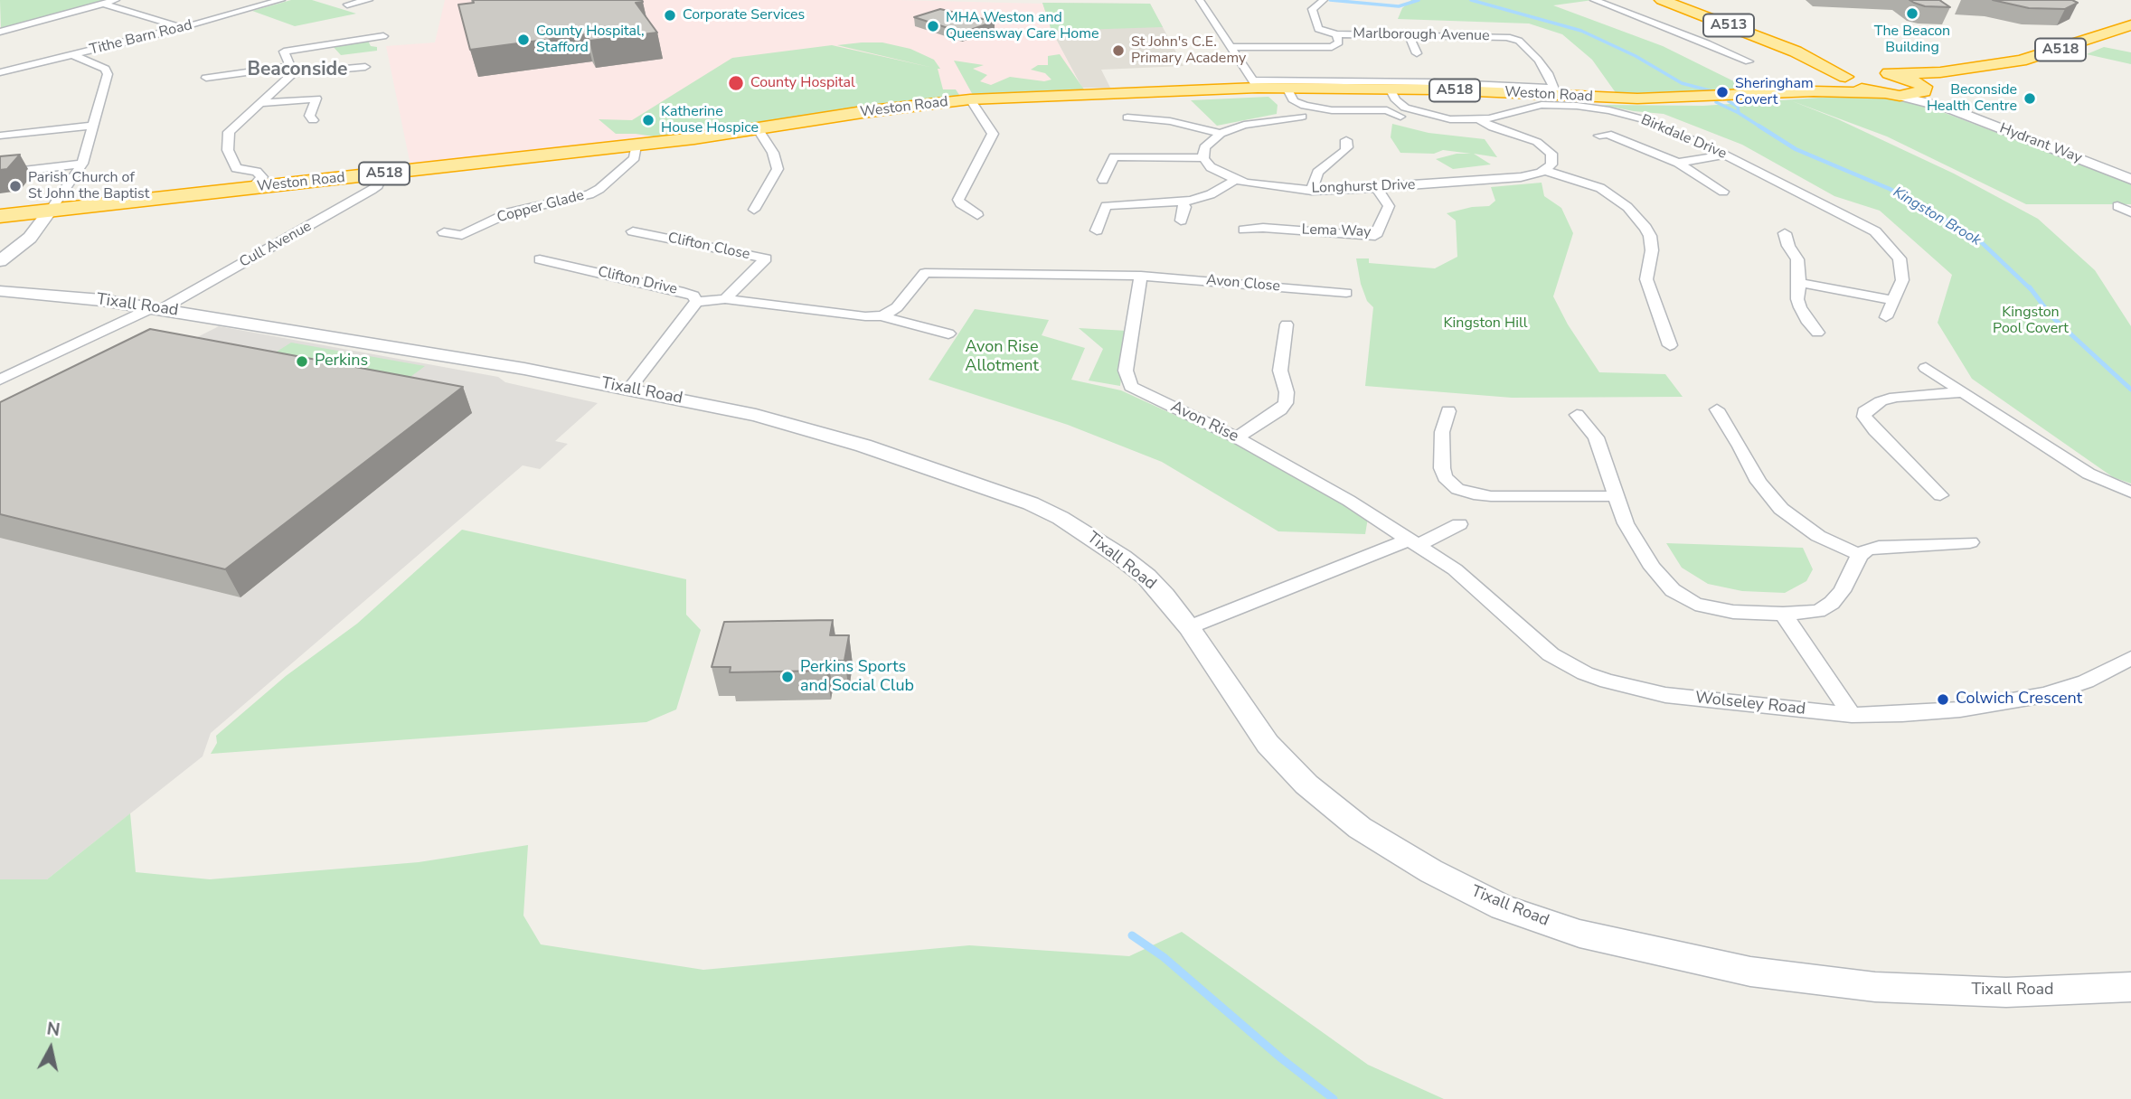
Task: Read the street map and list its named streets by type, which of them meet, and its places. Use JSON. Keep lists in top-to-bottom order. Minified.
{"streets":{"highway":["A513","A518","Weston Road"],"street":["Marlborough Avenue","Tithe Barn Road","Birkdale Drive","Hydrant Way","Longhurst Drive","Copper Glade","Lema Way","Cull Avenue","Clifton Close","Clifton Drive","Avon Close","Tixall Road","Avon Rise","Wolseley Road"]},"crossings":[["A513","A518"],["A513","Weston Road"],["Marlborough Avenue","Weston Road"],["A518","Weston Road"],["A518","Hydrant Way"],["Weston Road","Birkdale Drive"],["Weston Road","Copper Glade"],["Weston Road","Cull Avenue"],["Longhurst Drive","Lema Way"],["Cull Avenue","Tixall Road"],["Clifton Drive","Tixall Road"],["Avon Close","Avon Rise"],["Avon Rise","Wolseley Road"]],"districts":["Beaconside"],"water":["Kingston Brook"],"parks":["Kingston Pool Covert","Kingston Hill","Avon Rise Allotment"],"places":["The Beacon Building","Corporate Services","MHA Weston and Queensway Care Home","County Hospital, Stafford","St John's C.E. Primary Academy","County Hospital","Sheringham Covert","Beconside Health Centre","Katherine House Hospice","Parish Church of St John the Baptist","Perkins","Perkins Sports and Social Club","Colwich Crescent"],"north":"top"}
